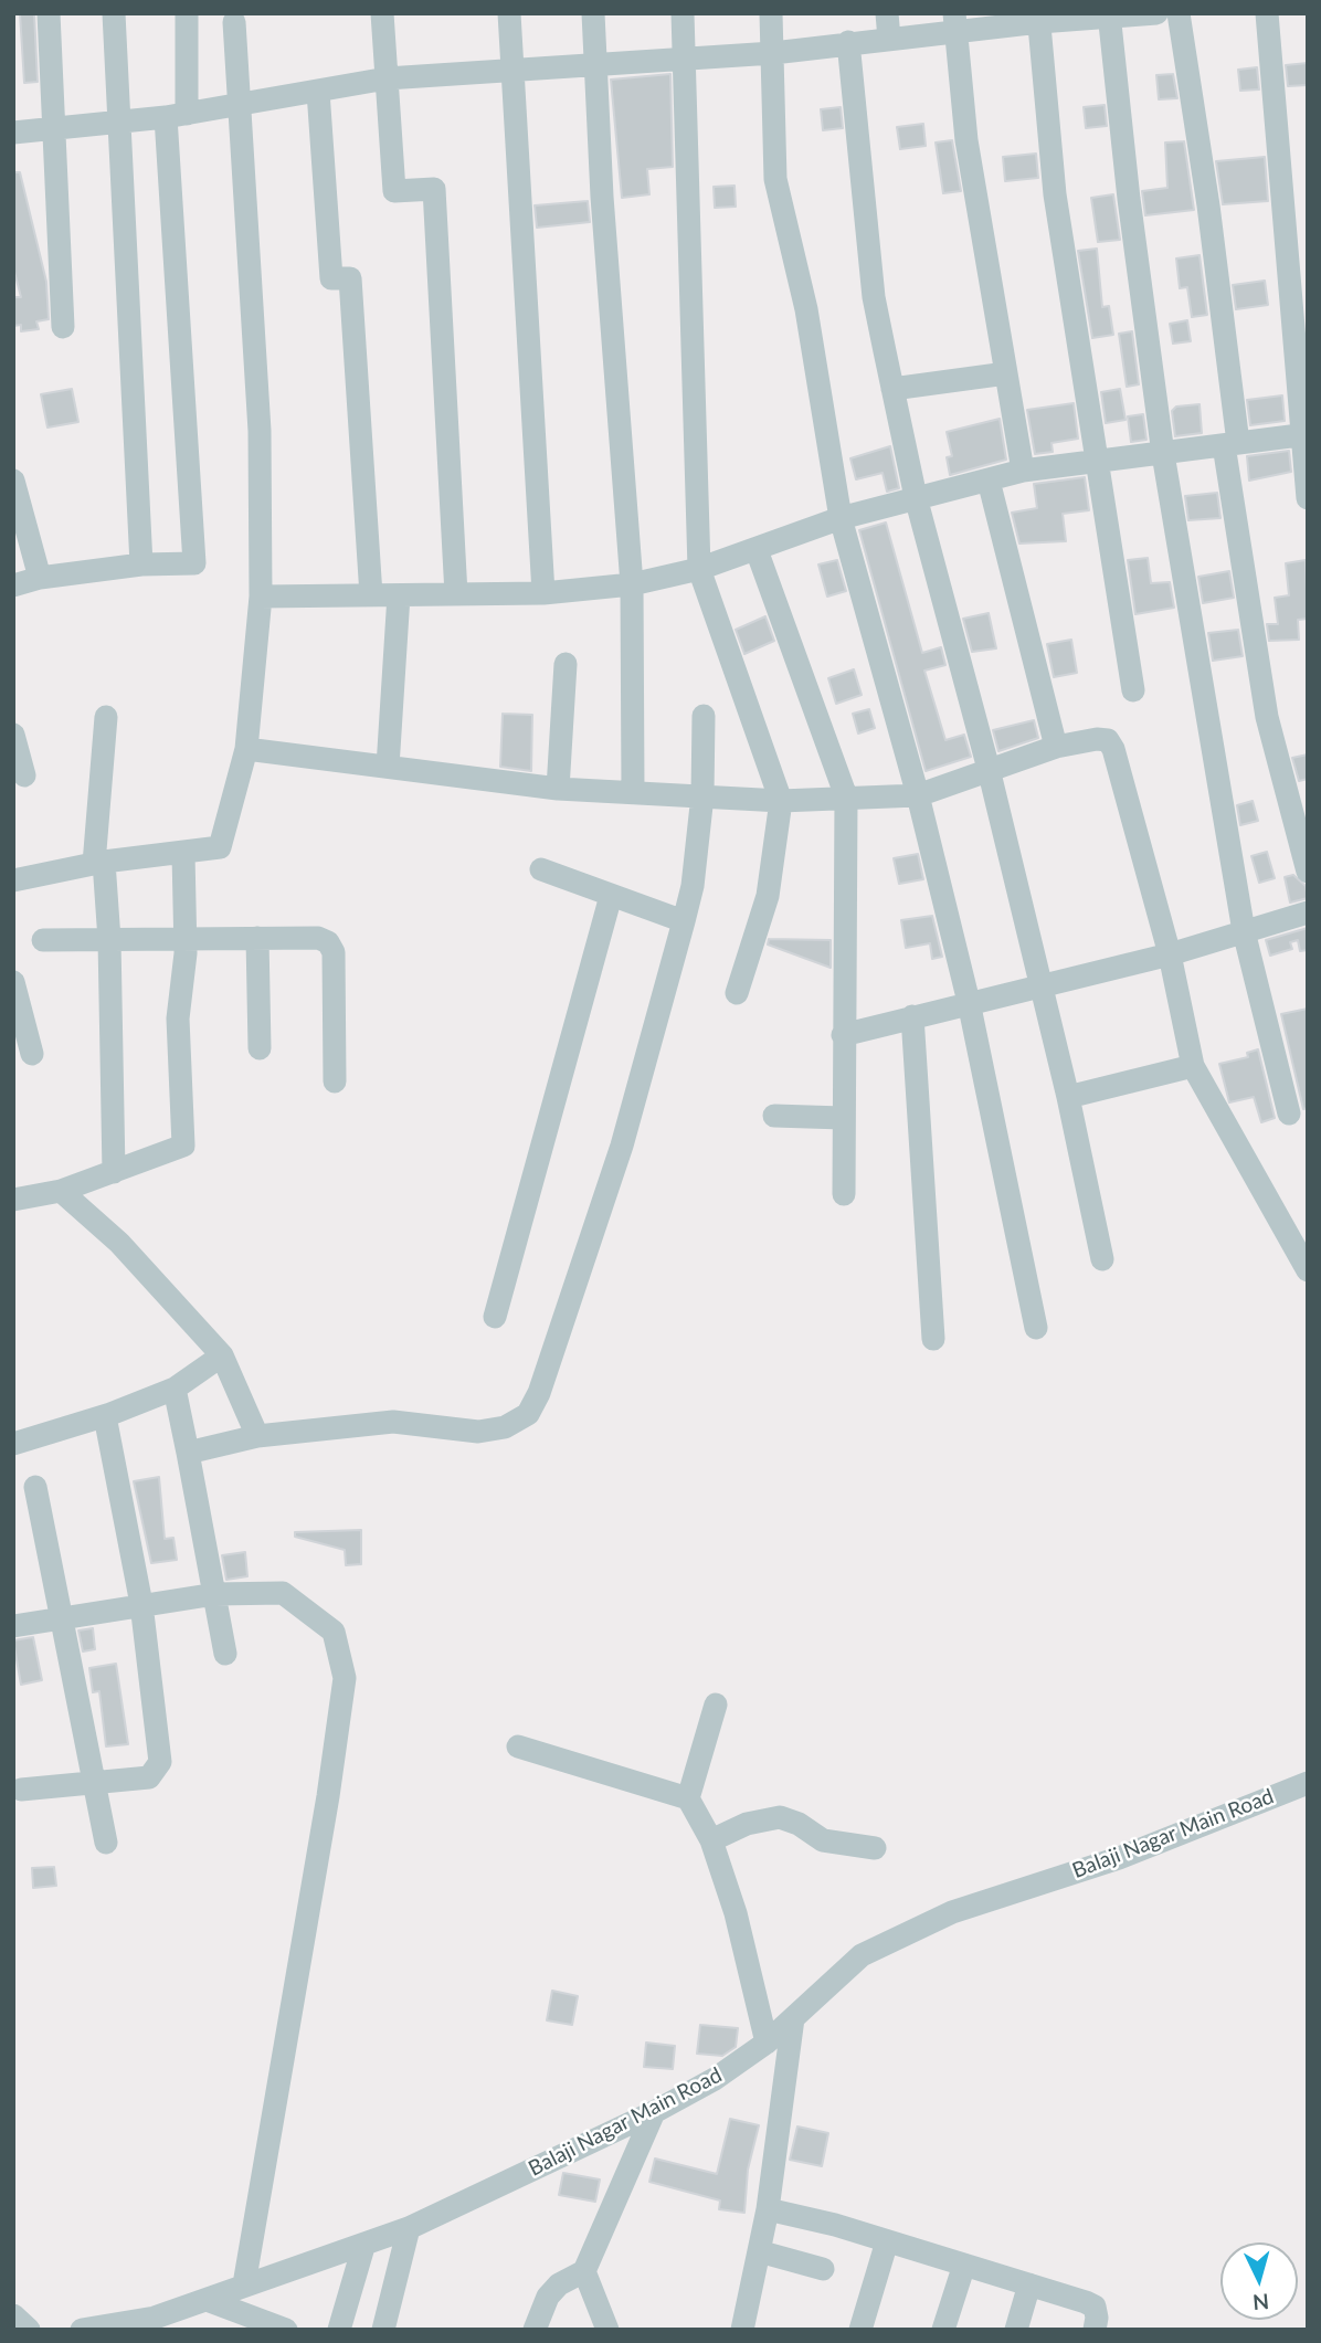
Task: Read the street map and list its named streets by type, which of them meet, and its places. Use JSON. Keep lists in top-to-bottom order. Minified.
{"streets":{"street":["Balaji Nagar Main Road"]},"north":"bottom"}
